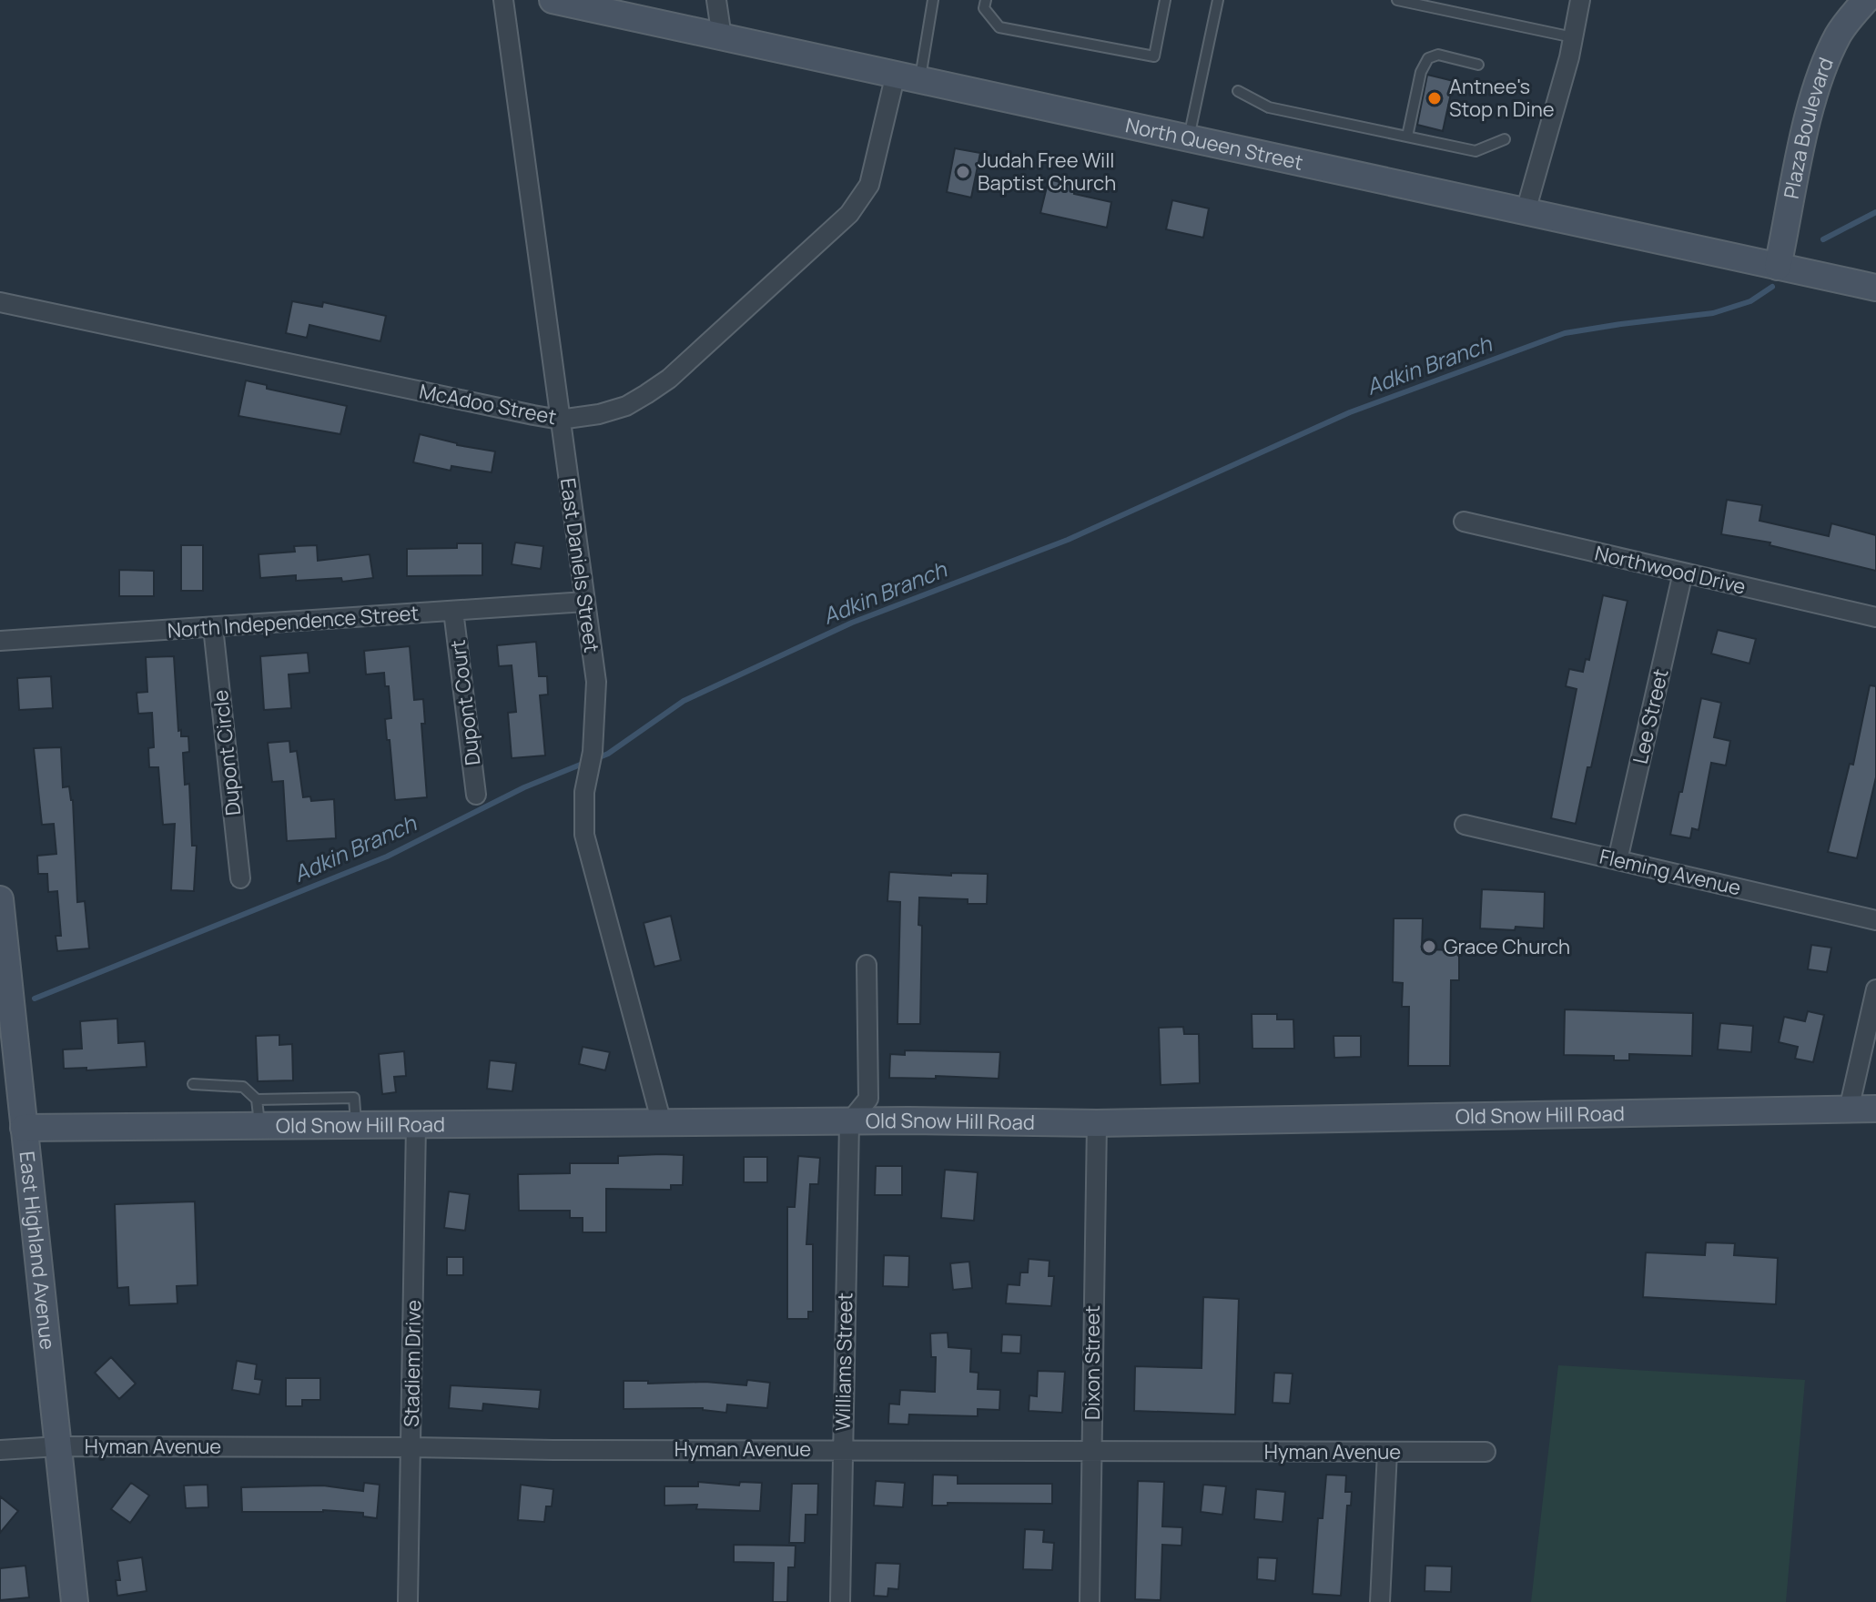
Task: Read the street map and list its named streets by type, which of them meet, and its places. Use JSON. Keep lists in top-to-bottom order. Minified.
{"streets":{"street":["Plaza Boulevard","North Queen Street","McAdoo Street","East Daniels Street","Northwood Drive","North Independence Street","Dupont Court","Lee Street","Dupont Circle","Fleming Avenue","Old Snow Hill Road","East Highland Avenue","Williams Street","Dixon Street","Stadiem Drive","Hyman Avenue"]},"crossings":[["Plaza Boulevard","North Queen Street"],["North Queen Street","McAdoo Street"],["McAdoo Street","East Daniels Street"],["East Daniels Street","North Independence Street"],["East Daniels Street","Old Snow Hill Road"],["Northwood Drive","Lee Street"],["North Independence Street","Dupont Court"],["North Independence Street","Dupont Circle"],["Lee Street","Fleming Avenue"],["Old Snow Hill Road","East Highland Avenue"],["Old Snow Hill Road","Williams Street"],["Old Snow Hill Road","Dixon Street"],["Old Snow Hill Road","Stadiem Drive"],["East Highland Avenue","Hyman Avenue"],["Williams Street","Hyman Avenue"],["Dixon Street","Hyman Avenue"],["Stadiem Drive","Hyman Avenue"]],"water":["Adkin Branch"],"places":["Antnee's Stop n Dine","Judah Free Will Baptist Church","Grace Church"]}
